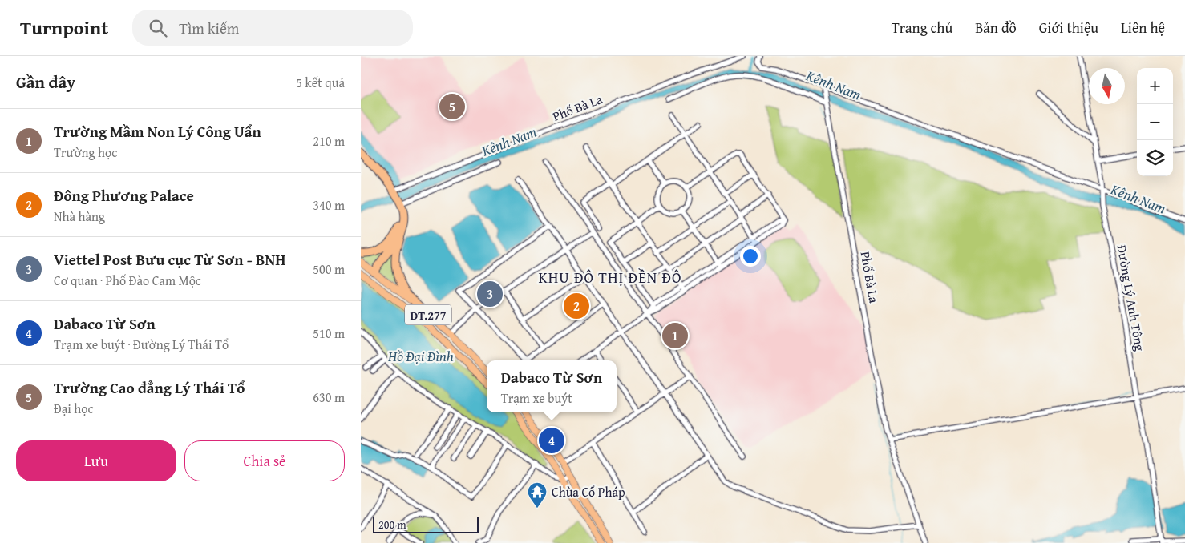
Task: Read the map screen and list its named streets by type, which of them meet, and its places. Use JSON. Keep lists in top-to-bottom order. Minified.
{"streets":{"main road":["ĐT.277"],"street":["Phố Bà La","Đường Lý Anh Tông"]},"districts":["KHU ĐÔ THỊ ĐỀN ĐÔ"],"water":["Kênh Nam","Hồ Đại Đình"],"places":{"temple":["Chùa Cổ Pháp"]},"scale_bar":"200 m","north":"bottom","page":{"header":"Turnpoint","search":"Tìm kiếm","nav":["Trang chủ","Bản đồ","Giới thiệu","Liên hệ"],"heading":["Gần đây","5 kết quả"],"map_buttons":["+","−"],"pins":["5","3","2","1","4"],"list":[{"mark":"1","name":"Trường Mầm Non Lý Công Uẩn","note":"Trường học","value":"210 m"},{"mark":"2","name":"Đông Phương Palace","note":"Nhà hàng","value":"340 m"},{"mark":"3","name":"Viettel Post Bưu cục Từ Sơn - BNH","note":"Cơ quan · Phố Đào Cam Mộc","value":"500 m"},{"mark":"4","name":"Dabaco Từ Sơn","note":"Trạm xe buýt · Đường Lý Thái Tổ","value":"510 m"},{"mark":"5","name":"Trường Cao đẳng Lý Thái Tổ","note":"Đại học","value":"630 m"}],"popup":["Dabaco Từ Sơn","Trạm xe buýt"],"buttons":["Lưu","Chia sẻ"],"scale":"200 m"}}
